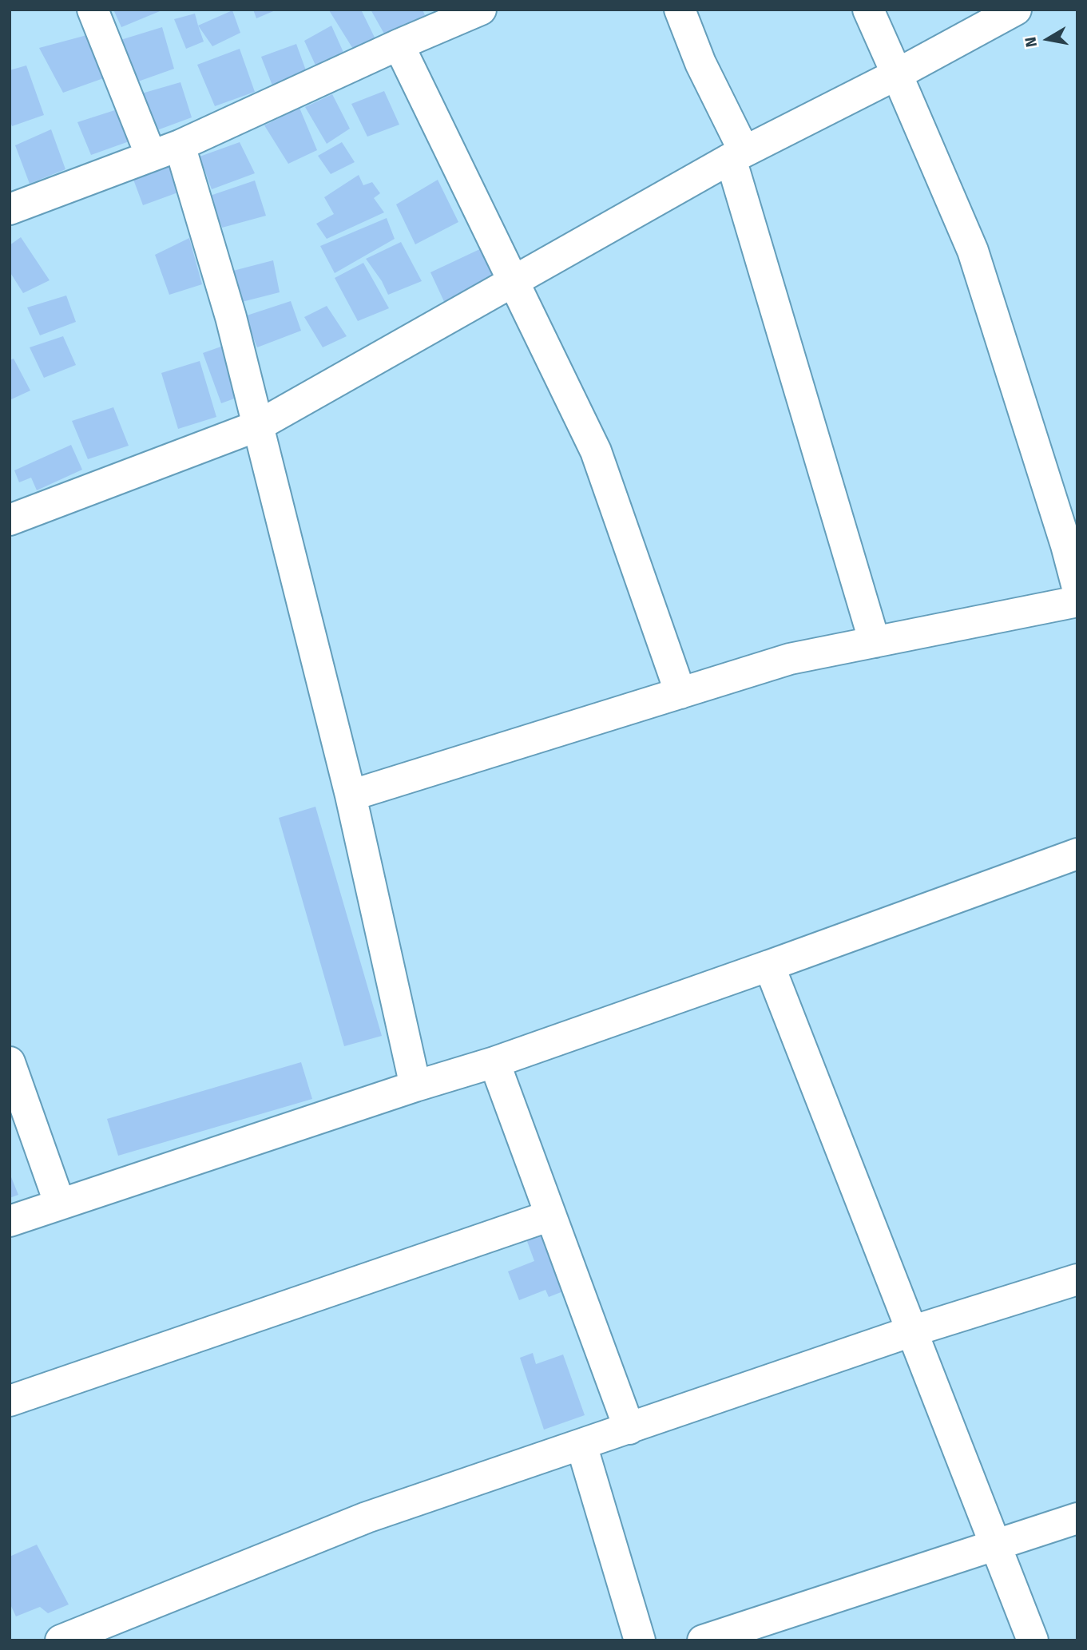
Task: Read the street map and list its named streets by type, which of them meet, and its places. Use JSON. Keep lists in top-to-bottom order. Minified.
{"north":"left"}
